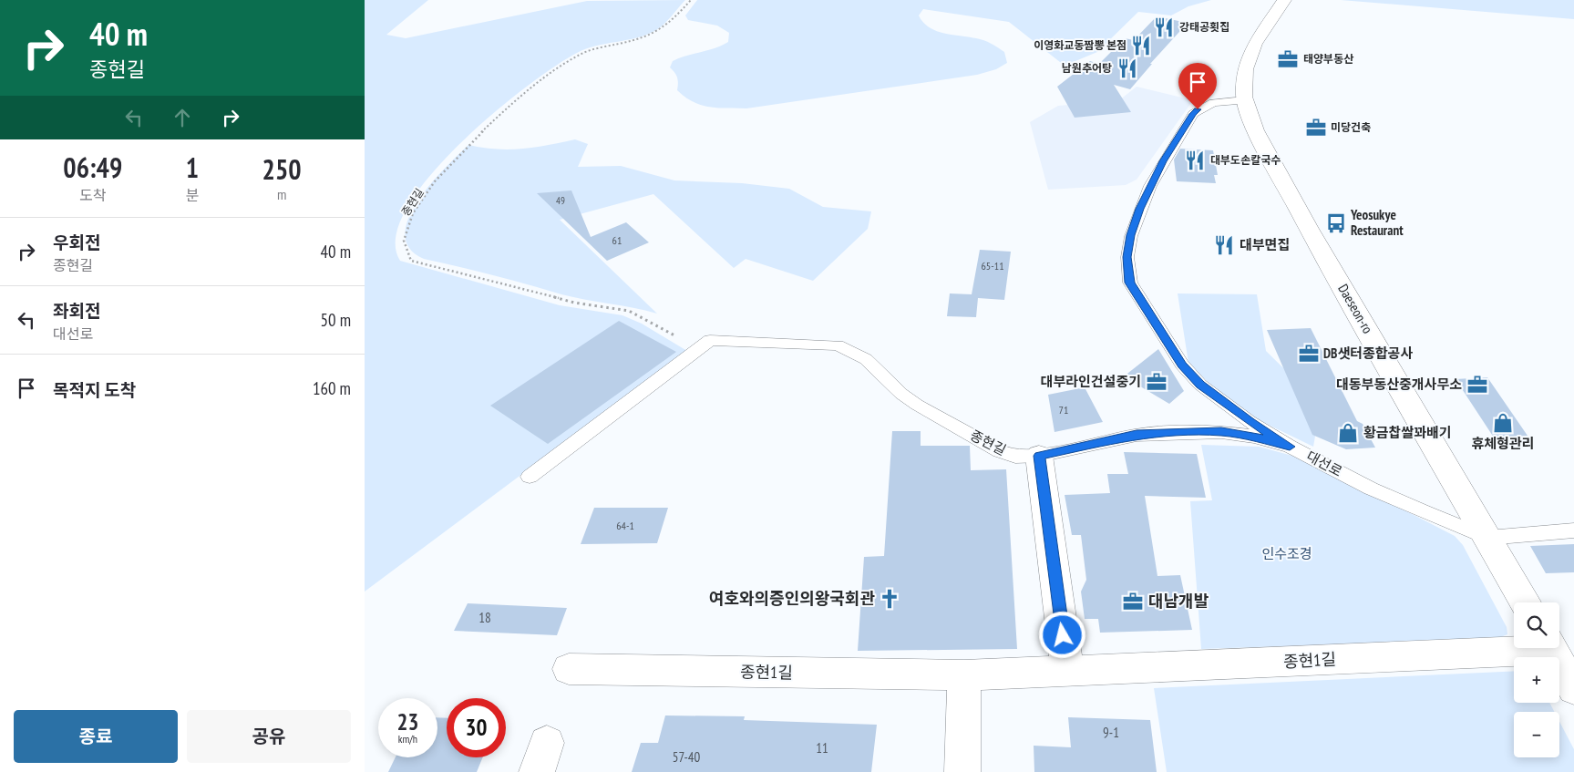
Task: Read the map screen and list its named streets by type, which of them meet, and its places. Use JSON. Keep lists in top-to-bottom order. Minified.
{"streets":{"street":["Daeseon-ro","종현1길"],"lane":["종현길","대선로"]},"crossings":[["종현길","대선로"],["Daeseon-ro","대선로"]],"parks":["인수조경"],"places":{"restaurant":["강태공횟집","이영화교동짬뽕 본점","남원추어탕","대부도손칼국수","대부면집"],"office":["태양부동산","미당건축","DB샛터종합공사","대부라인건설중기","대동부동산중개사무소","대남개발"],"bus stop":["Yeosukye Restaurant"],"shop":["휴체형관리","황금찹쌀꽈배기"],"church":["여호와의증인의왕국회관"]},"house_numbers":["49","61","65-11","71","64-1","18","9-1","11","57-40"],"page":{"turn":["40 m","종현길"],"eta":["06:49","도착","1","분","250","m"],"list":[{"name":"우회전","note":"종현길","value":"40 m"},{"name":"좌회전","note":"대선로","value":"50 m"},{"name":"목적지 도착","value":"160 m"}],"map_buttons":["+","−"],"speed":"23 km/h","limit":"30","buttons":["종료","공유"]}}
